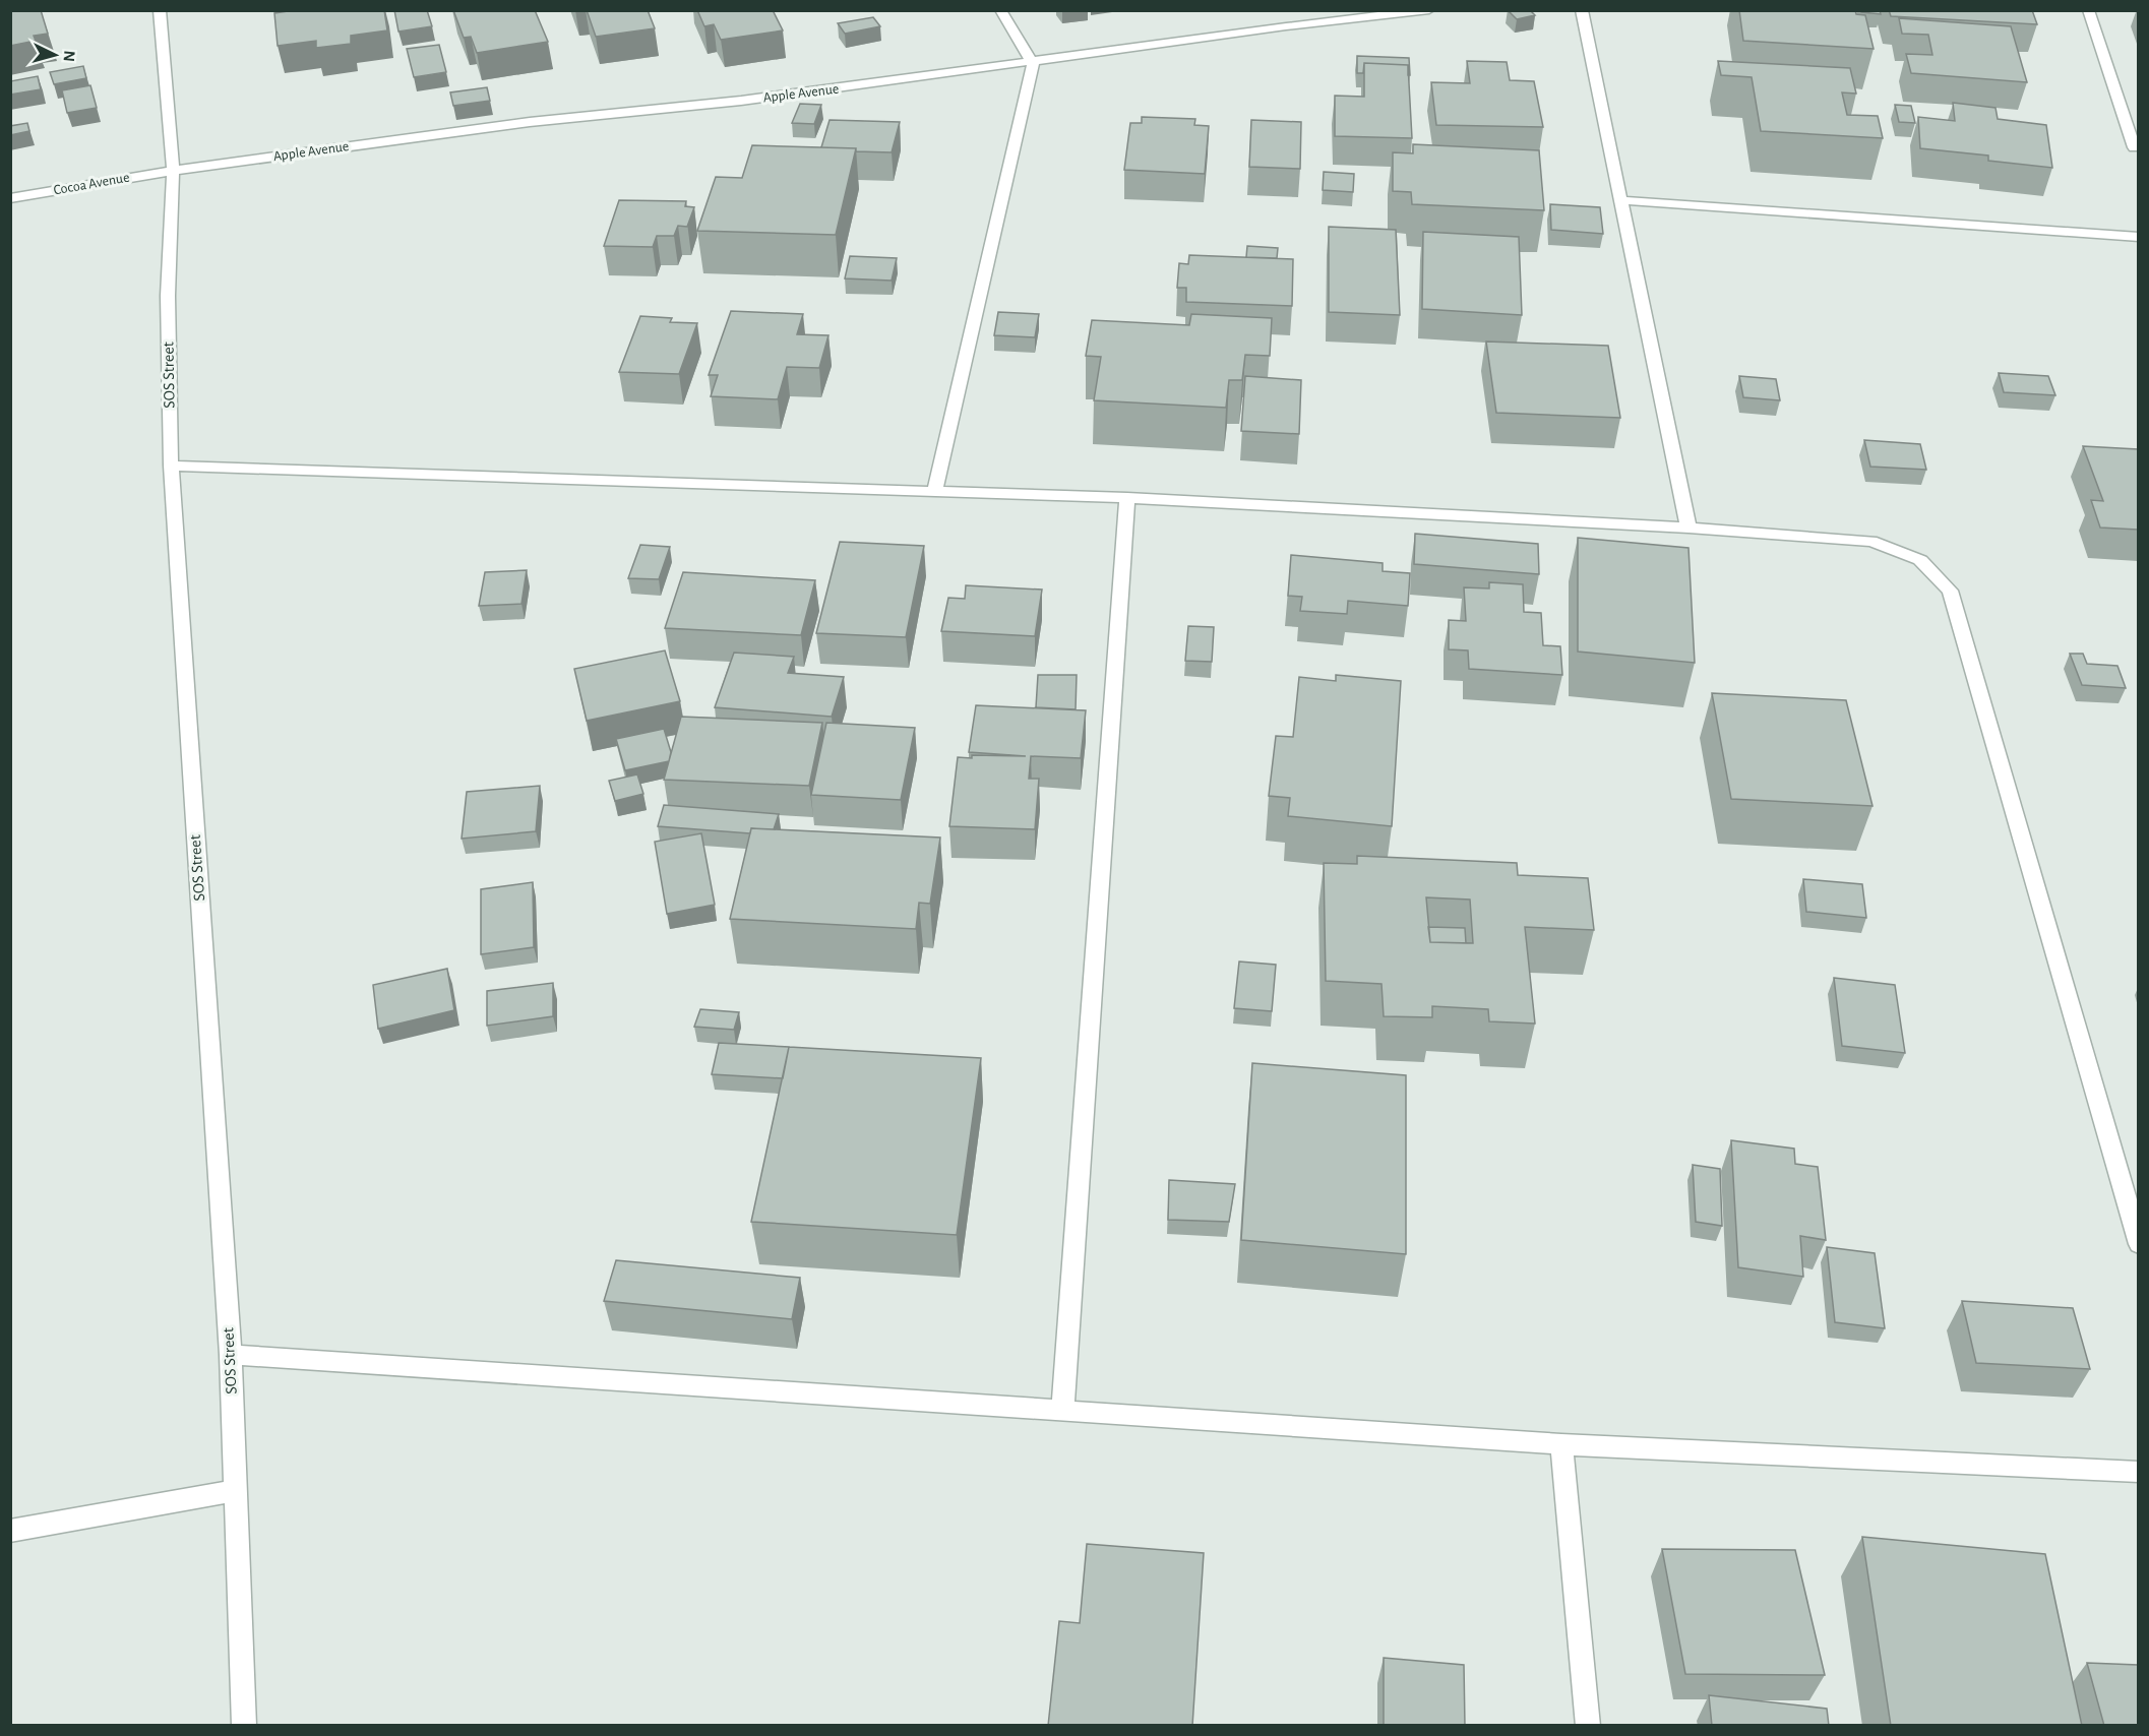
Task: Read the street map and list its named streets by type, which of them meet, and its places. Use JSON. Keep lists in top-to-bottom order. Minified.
{"streets":{"street":["Apple Avenue","Cocoa Avenue","SOS Street"]},"crossings":[["Apple Avenue","Cocoa Avenue"],["Apple Avenue","SOS Street"],["Cocoa Avenue","SOS Street"]],"north":"right"}
